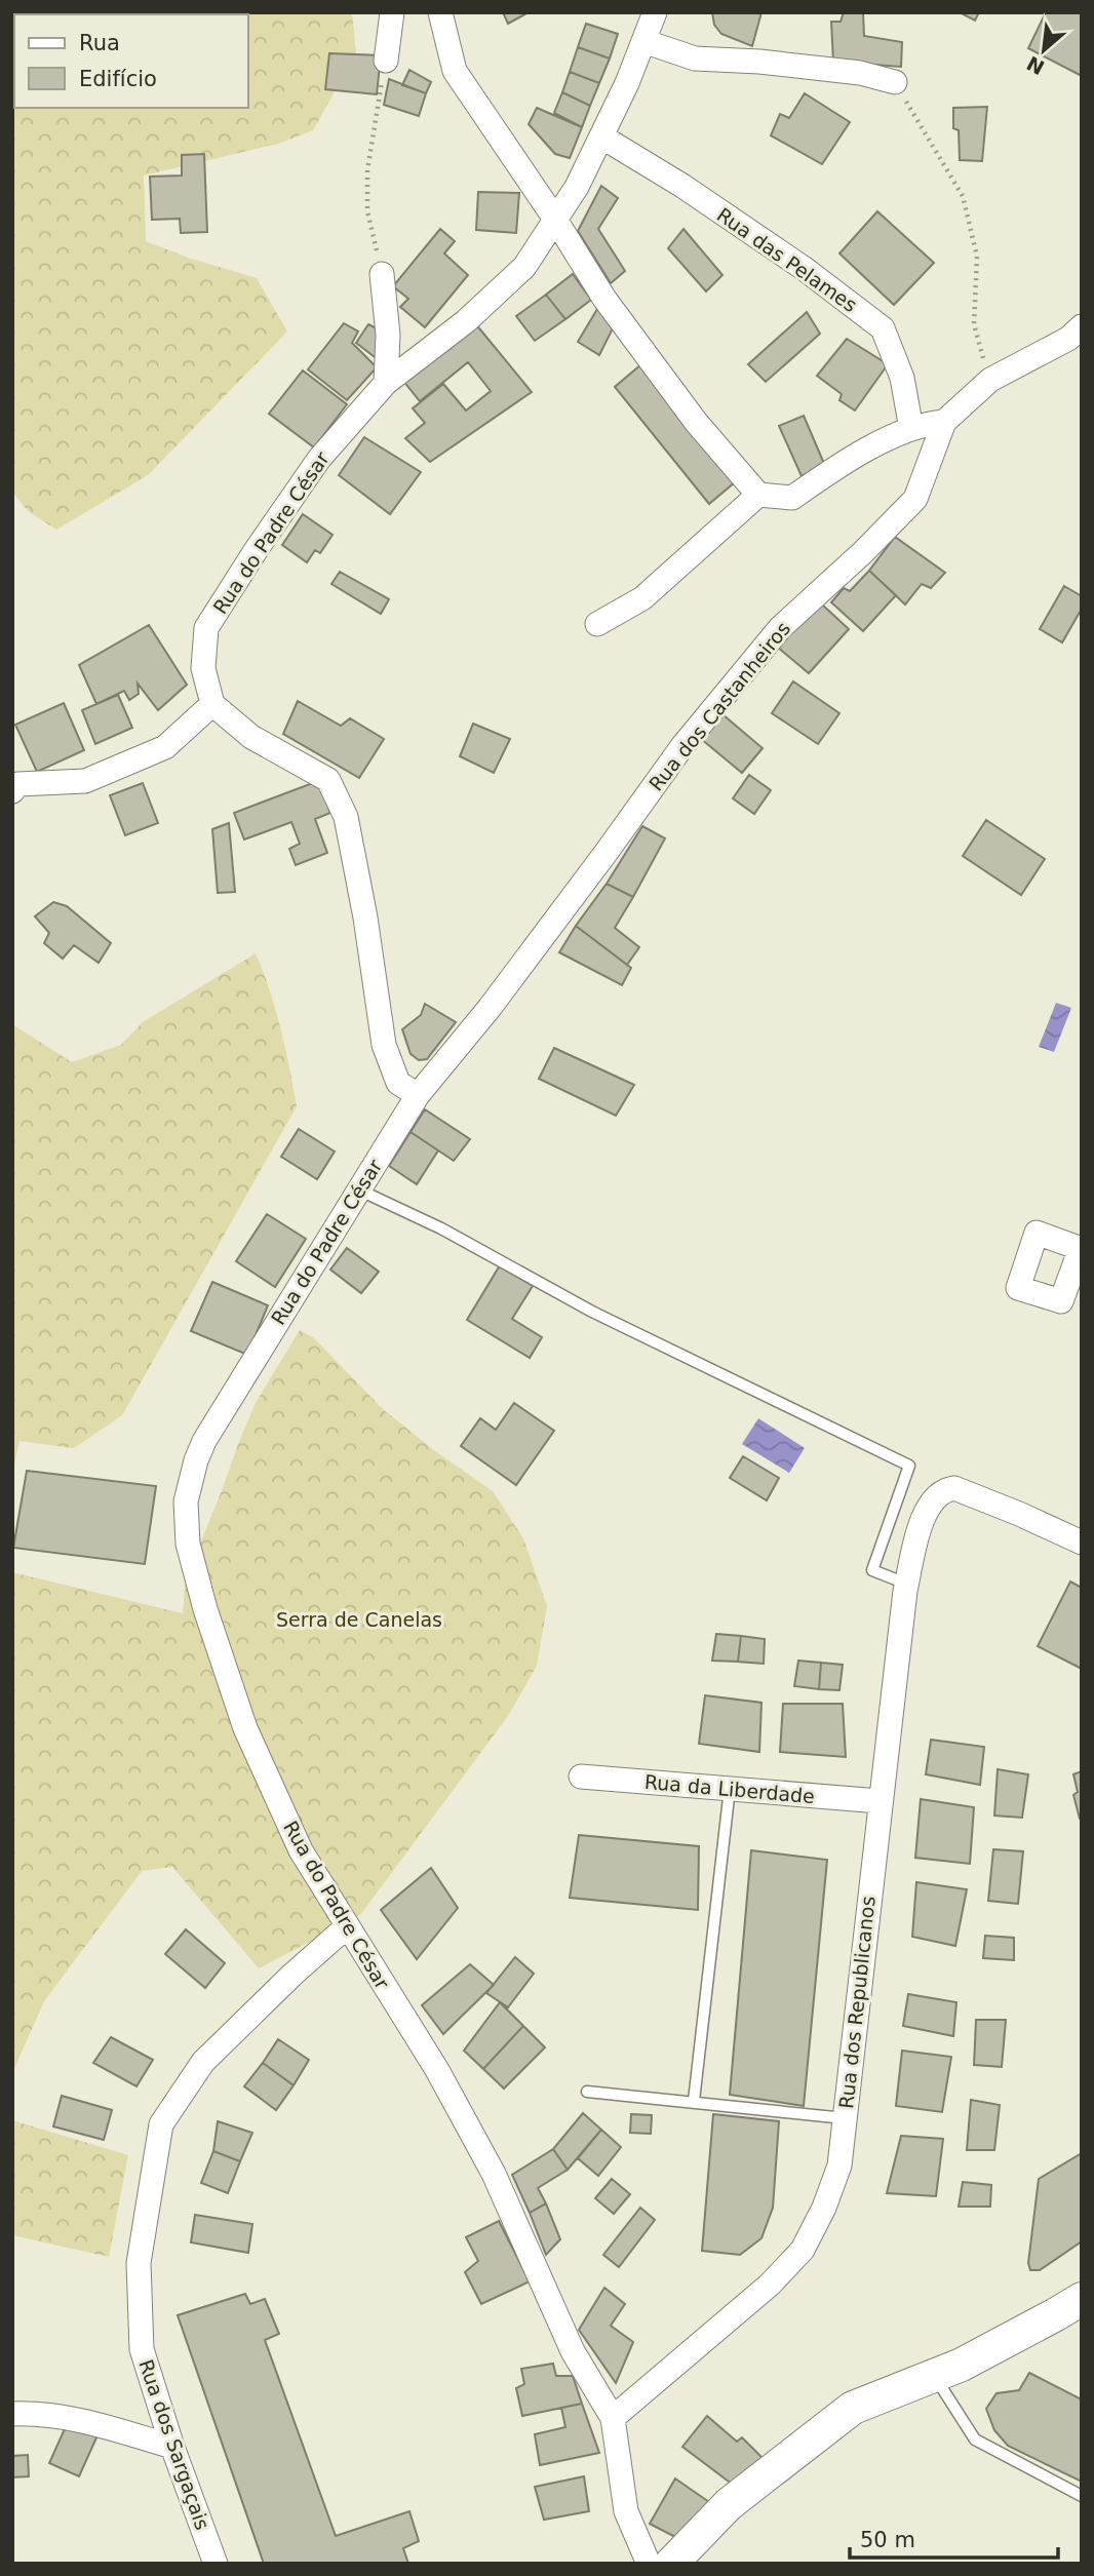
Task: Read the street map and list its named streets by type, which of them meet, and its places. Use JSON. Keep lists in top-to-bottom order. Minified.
{"streets":{"street":["Rua das Pelames","Rua do Padre César","Rua dos Castanheiros","Rua da Liberdade","Rua dos Republicanos","Rua dos Sargaçais"]},"crossings":[["Rua das Pelames","Rua do Padre César"],["Rua do Padre César","Rua dos Castanheiros"],["Rua do Padre César","Rua dos Republicanos"],["Rua do Padre César","Rua dos Sargaçais"],["Rua da Liberdade","Rua dos Republicanos"]],"parks":["Serra de Canelas"],"legend":["Rua","Edifício"],"scale_bar":"50 m","north":"bottom left"}
